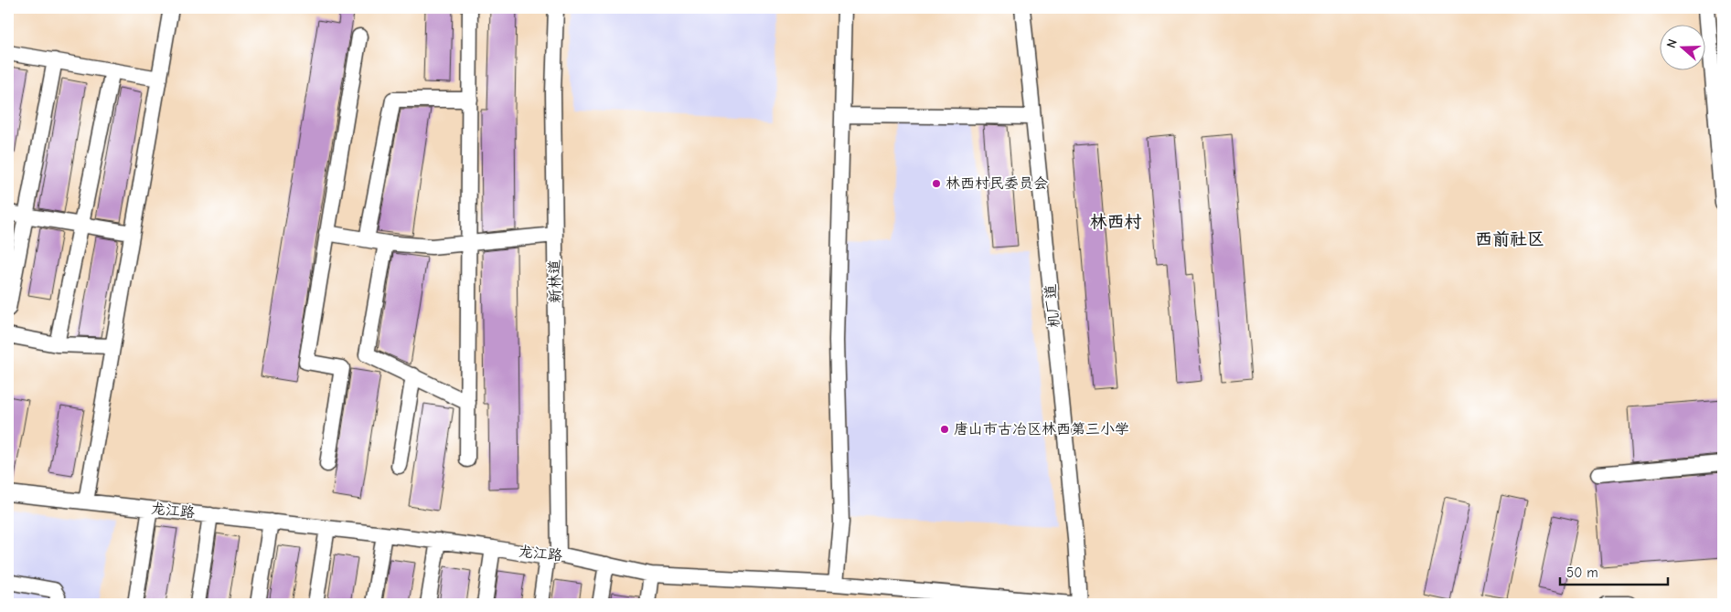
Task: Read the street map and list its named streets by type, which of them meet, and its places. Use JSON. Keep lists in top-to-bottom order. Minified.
{"streets":{"street":["新林道","机厂道","龙江路"]},"crossings":[["新林道","龙江路"]],"districts":["林西村","西前社区"],"places":["林西村民委员会","唐山市古冶区林西第三小学"],"scale_bar":"50 m","north":"left"}
